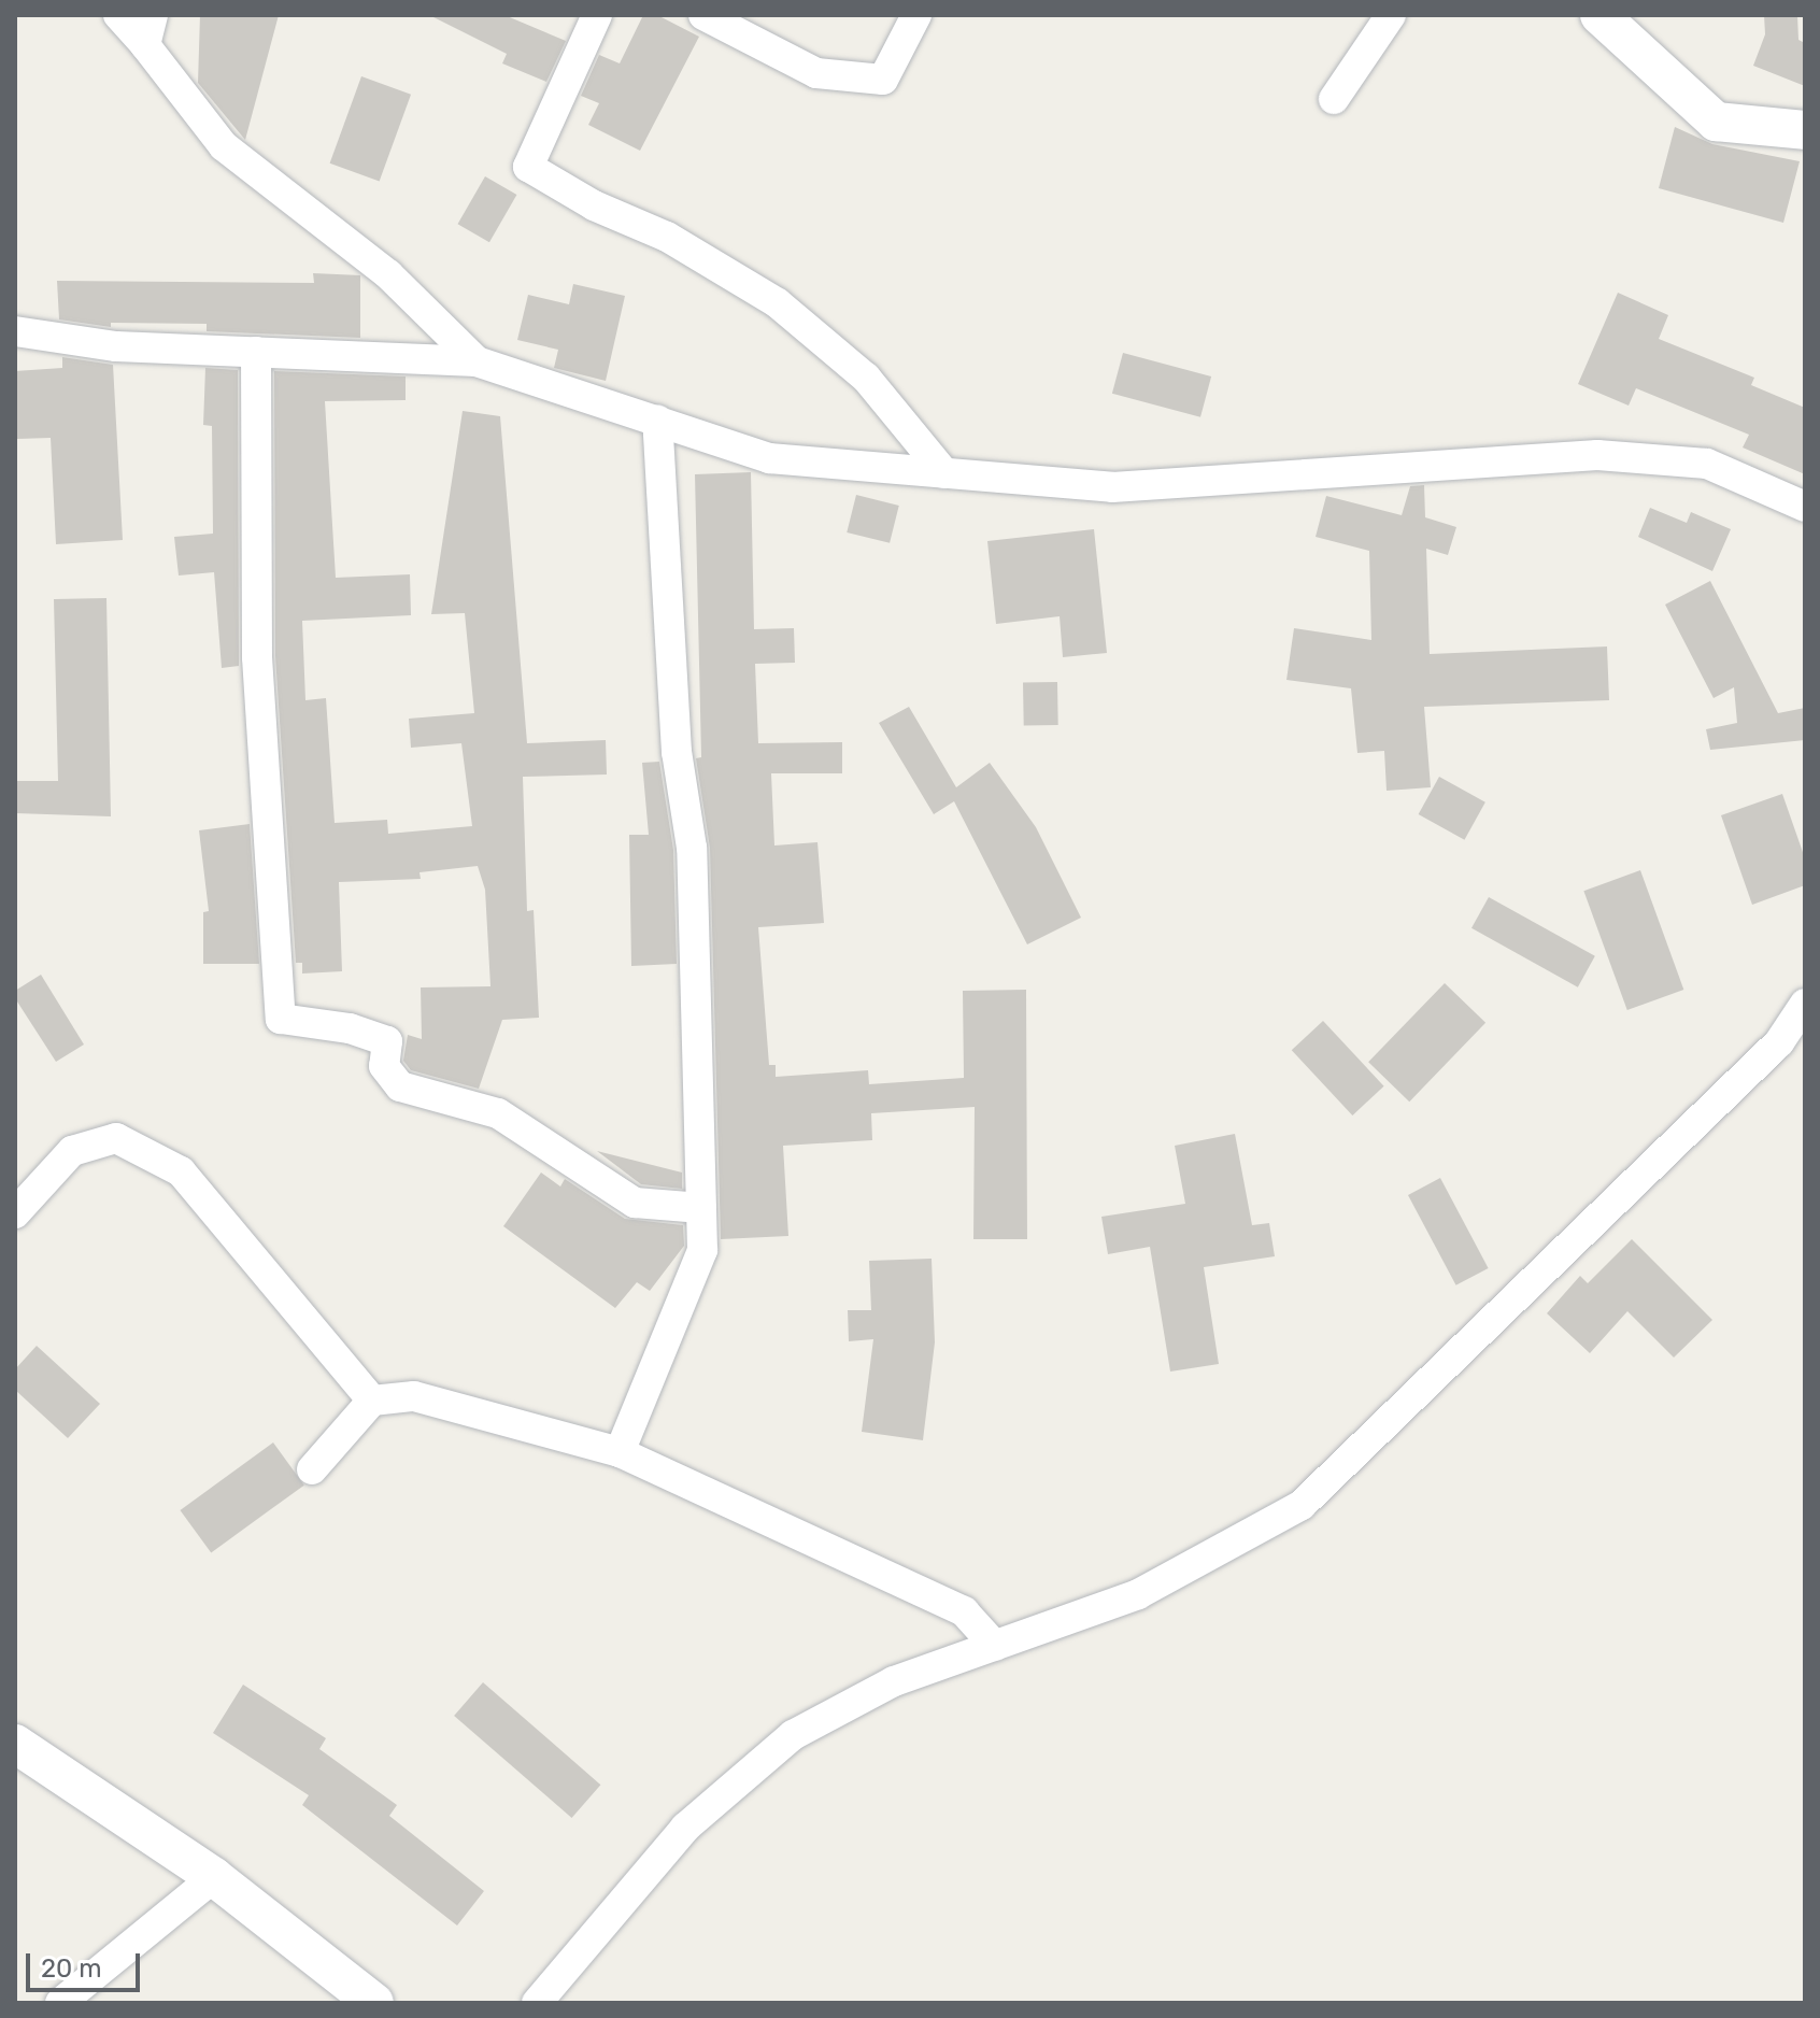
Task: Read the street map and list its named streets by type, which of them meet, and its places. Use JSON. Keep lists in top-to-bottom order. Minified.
{"scale_bar":"20 m"}
